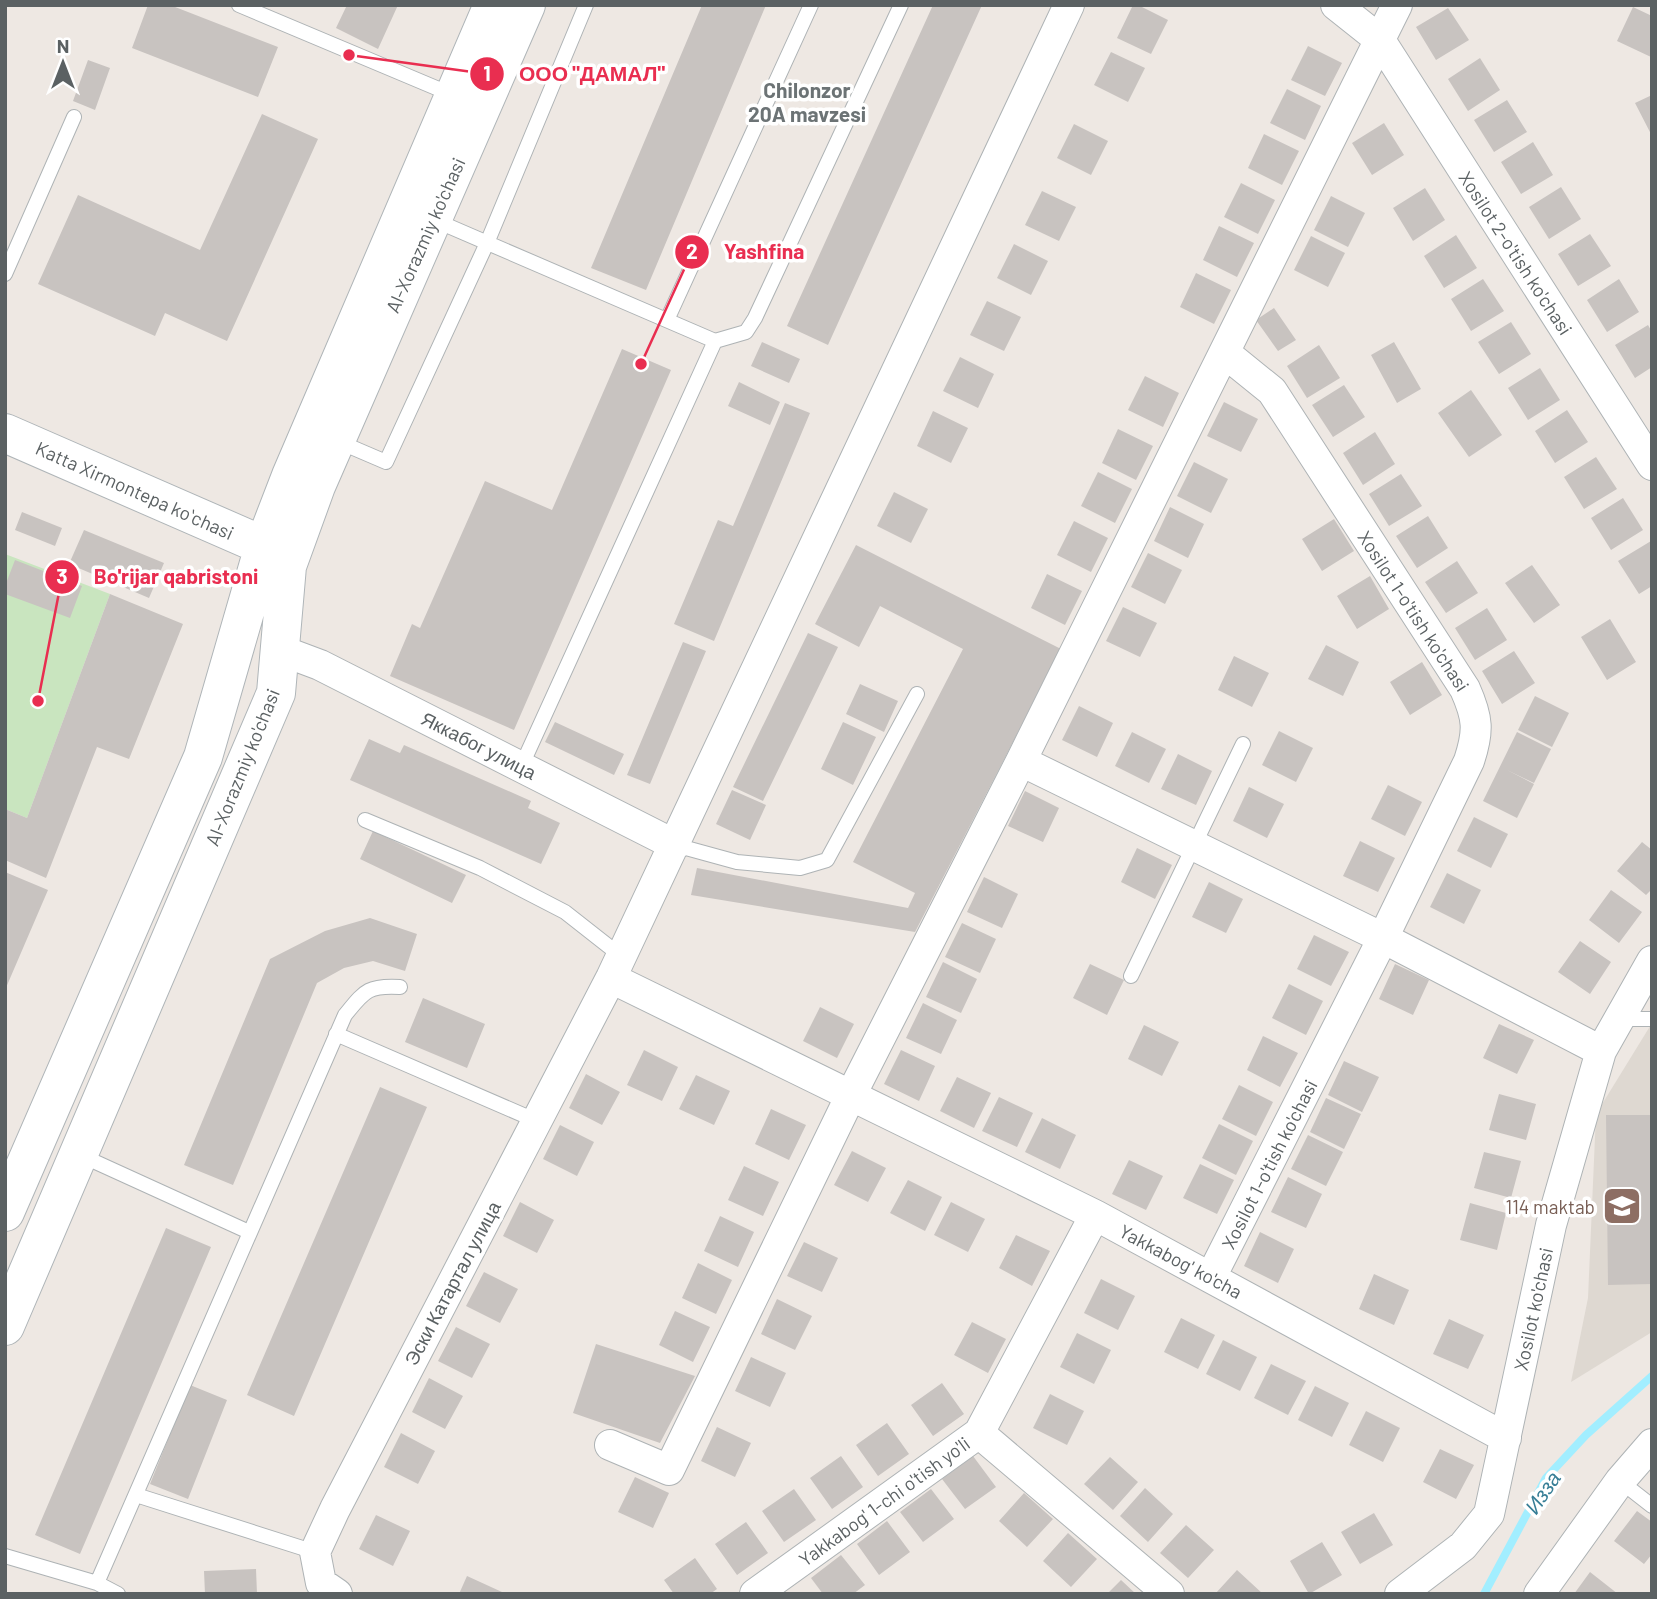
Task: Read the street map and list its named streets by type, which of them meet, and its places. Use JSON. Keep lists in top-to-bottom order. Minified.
{"streets":{"main road":["Al-Xorazmiy ko'chasi","Katta Xirmontepa koʻchasi"],"street":["Xosilot 2-o'tish ko'chasi","Xosilot 1-o'tish ko'chasi","Яккабог улица","Yakkabog' ko'cha","Эски Катартал улица","Xosilot ko'chasi","Yakkabog' 1-chi o'tish yo'li"]},"crossings":[["Al-Xorazmiy ko'chasi","Katta Xirmontepa koʻchasi"],["Al-Xorazmiy ko'chasi","Яккабог улица"],["Xosilot 1-o'tish ko'chasi","Yakkabog' ko'cha"],["Яккабог улица","Эски Катартал улица"],["Yakkabog' ko'cha","Эски Катартал улица"],["Yakkabog' ko'cha","Xosilot ko'chasi"],["Yakkabog' ko'cha","Yakkabog' 1-chi o'tish yo'li"]],"districts":["Chilonzor 20A mavzesi"],"water":["Изза"],"places":{"other":["ООО \"ДАМАЛ\"","Yashfina","Bo'rijar qabristoni"],"school or university":["114 maktab"]},"north":"top"}
